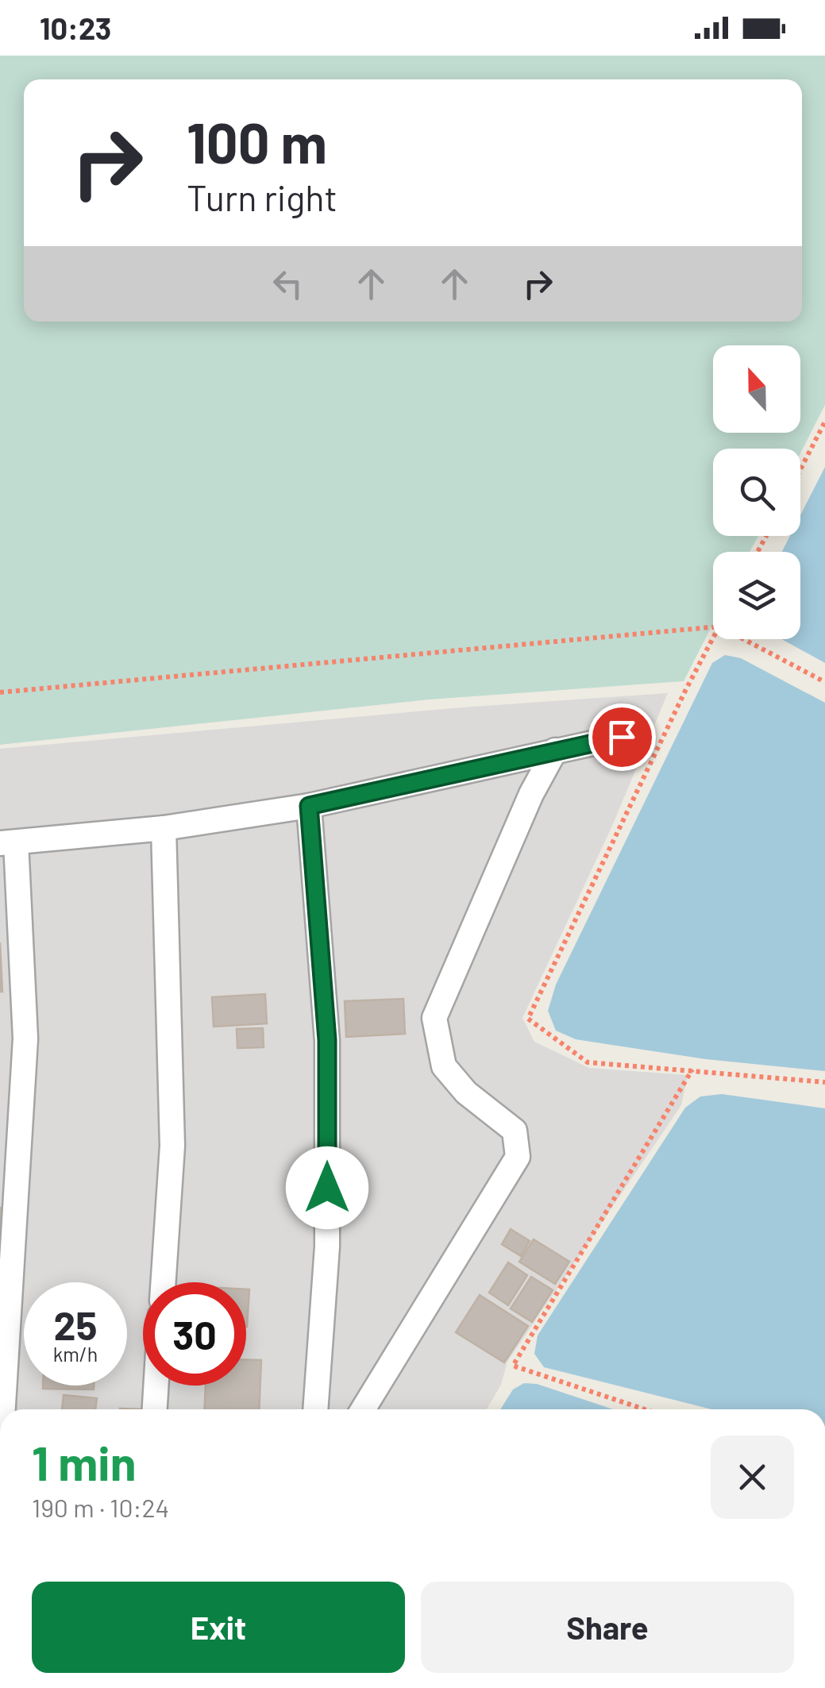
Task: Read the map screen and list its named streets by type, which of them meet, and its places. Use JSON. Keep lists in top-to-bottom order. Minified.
{"north":"top","page":{"status":"10:23","turn":["100 m","Turn right"],"speed":"25 km/h","limit":"30","heading":["1 min","190 m · 10:24"],"buttons":["Exit","Share"]}}
